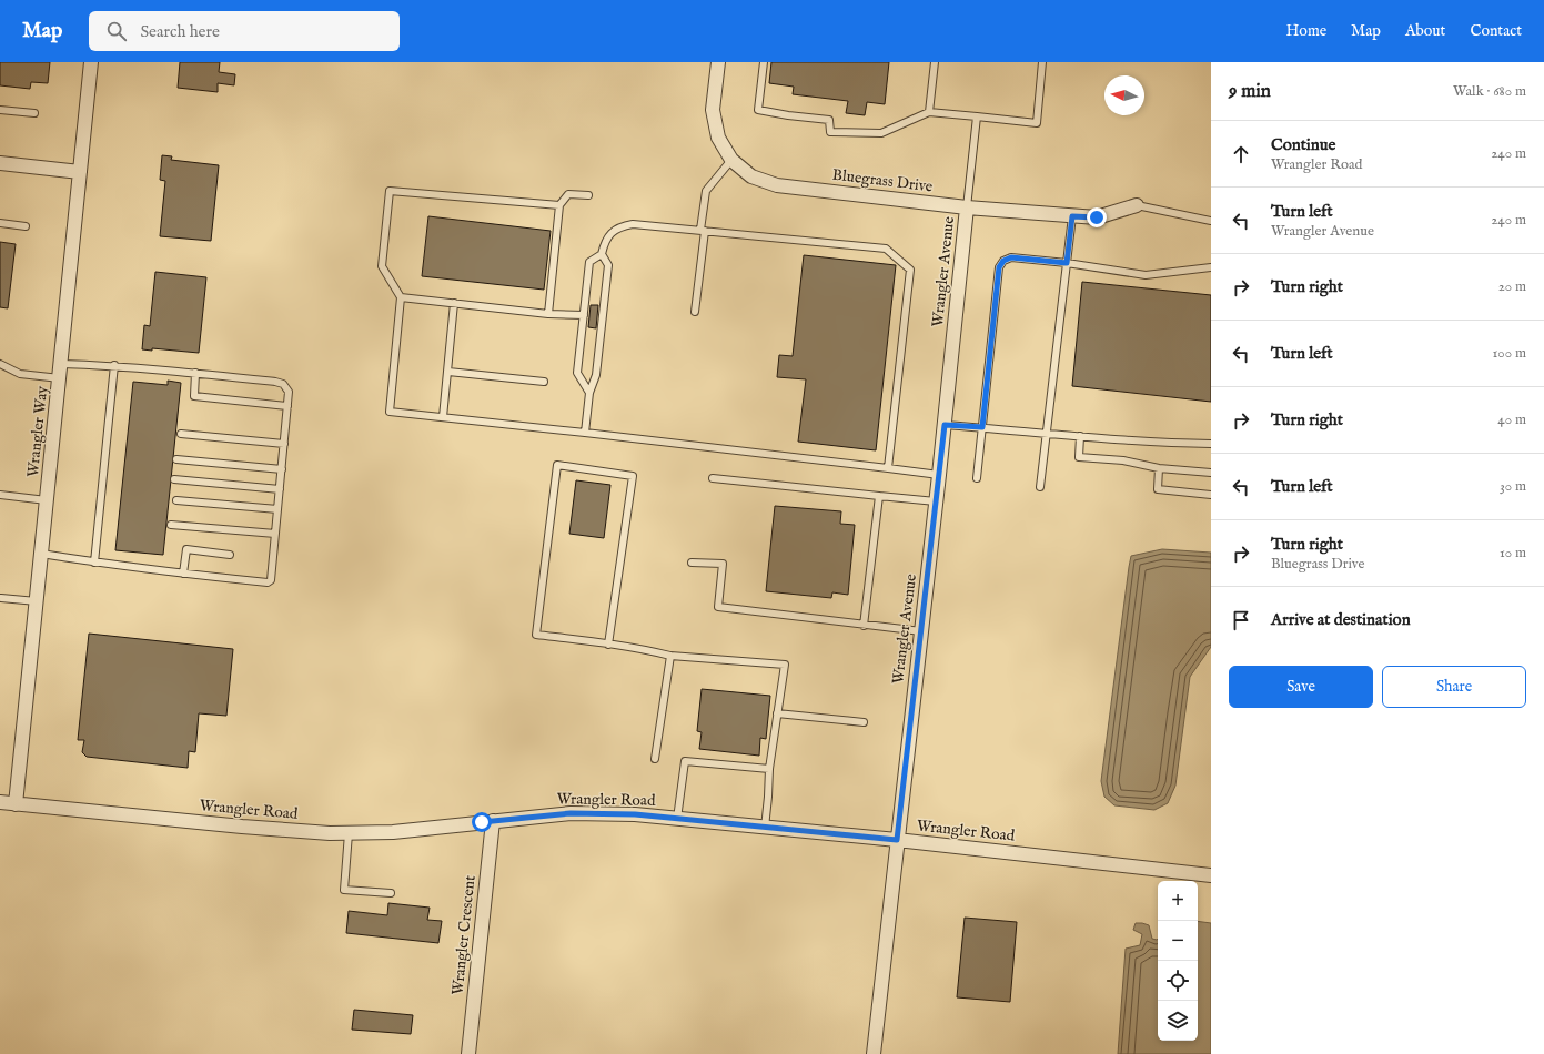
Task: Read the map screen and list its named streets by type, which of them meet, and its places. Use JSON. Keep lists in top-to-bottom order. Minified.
{"streets":{"street":["Bluegrass Drive","Wrangler Avenue","Wrangler Way","Wrangler Road","Wrangler Crescent"]},"crossings":[["Bluegrass Drive","Wrangler Avenue"],["Wrangler Avenue","Wrangler Road"],["Wrangler Way","Wrangler Road"],["Wrangler Road","Wrangler Crescent"]],"north":"left","page":{"header":"Map","search":"Search here","nav":["Home","Map","About","Contact"],"heading":["9 min","Walk · 680 m"],"list":[["Continue","Wrangler Road","240 m"],["Turn left","Wrangler Avenue","240 m"],["Turn right","20 m"],["Turn left","100 m"],["Turn right","40 m"],["Turn left","30 m"],["Turn right","Bluegrass Drive","10 m"],"Arrive at destination"],"buttons":["Save","Share"],"map_buttons":["+","−"]}}
